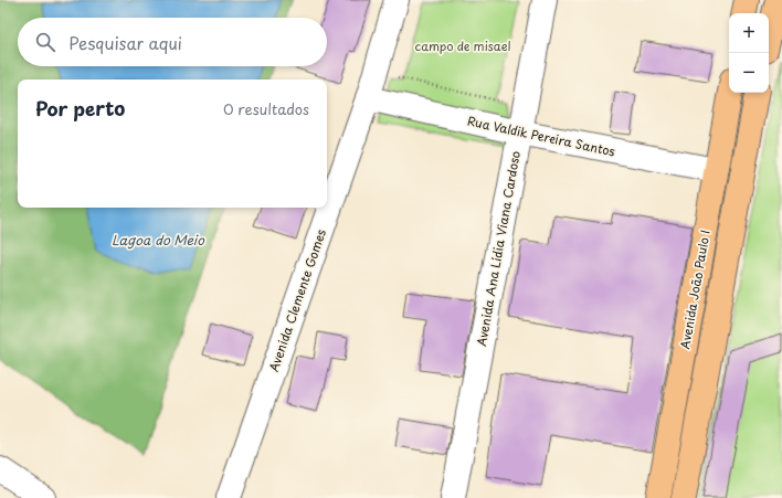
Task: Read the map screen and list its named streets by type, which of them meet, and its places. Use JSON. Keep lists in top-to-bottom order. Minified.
{"streets":{"main road":["Avenida João Paulo I"],"street":["Rua Valdik Pereira Santos","Avenida Ana Lídia Viana Cardoso","Avenida Clemente Gomes"]},"crossings":[["Rua Valdik Pereira Santos","Avenida Ana Lídia Viana Cardoso"],["Rua Valdik Pereira Santos","Avenida João Paulo I"],["Rua Valdik Pereira Santos","Avenida Clemente Gomes"]],"water":["Lagoa do Meio"],"parks":["campo de misael"],"page":{"map_buttons":["+","−"],"search":"Pesquisar aqui","heading":["Por perto","0 resultados"]}}
